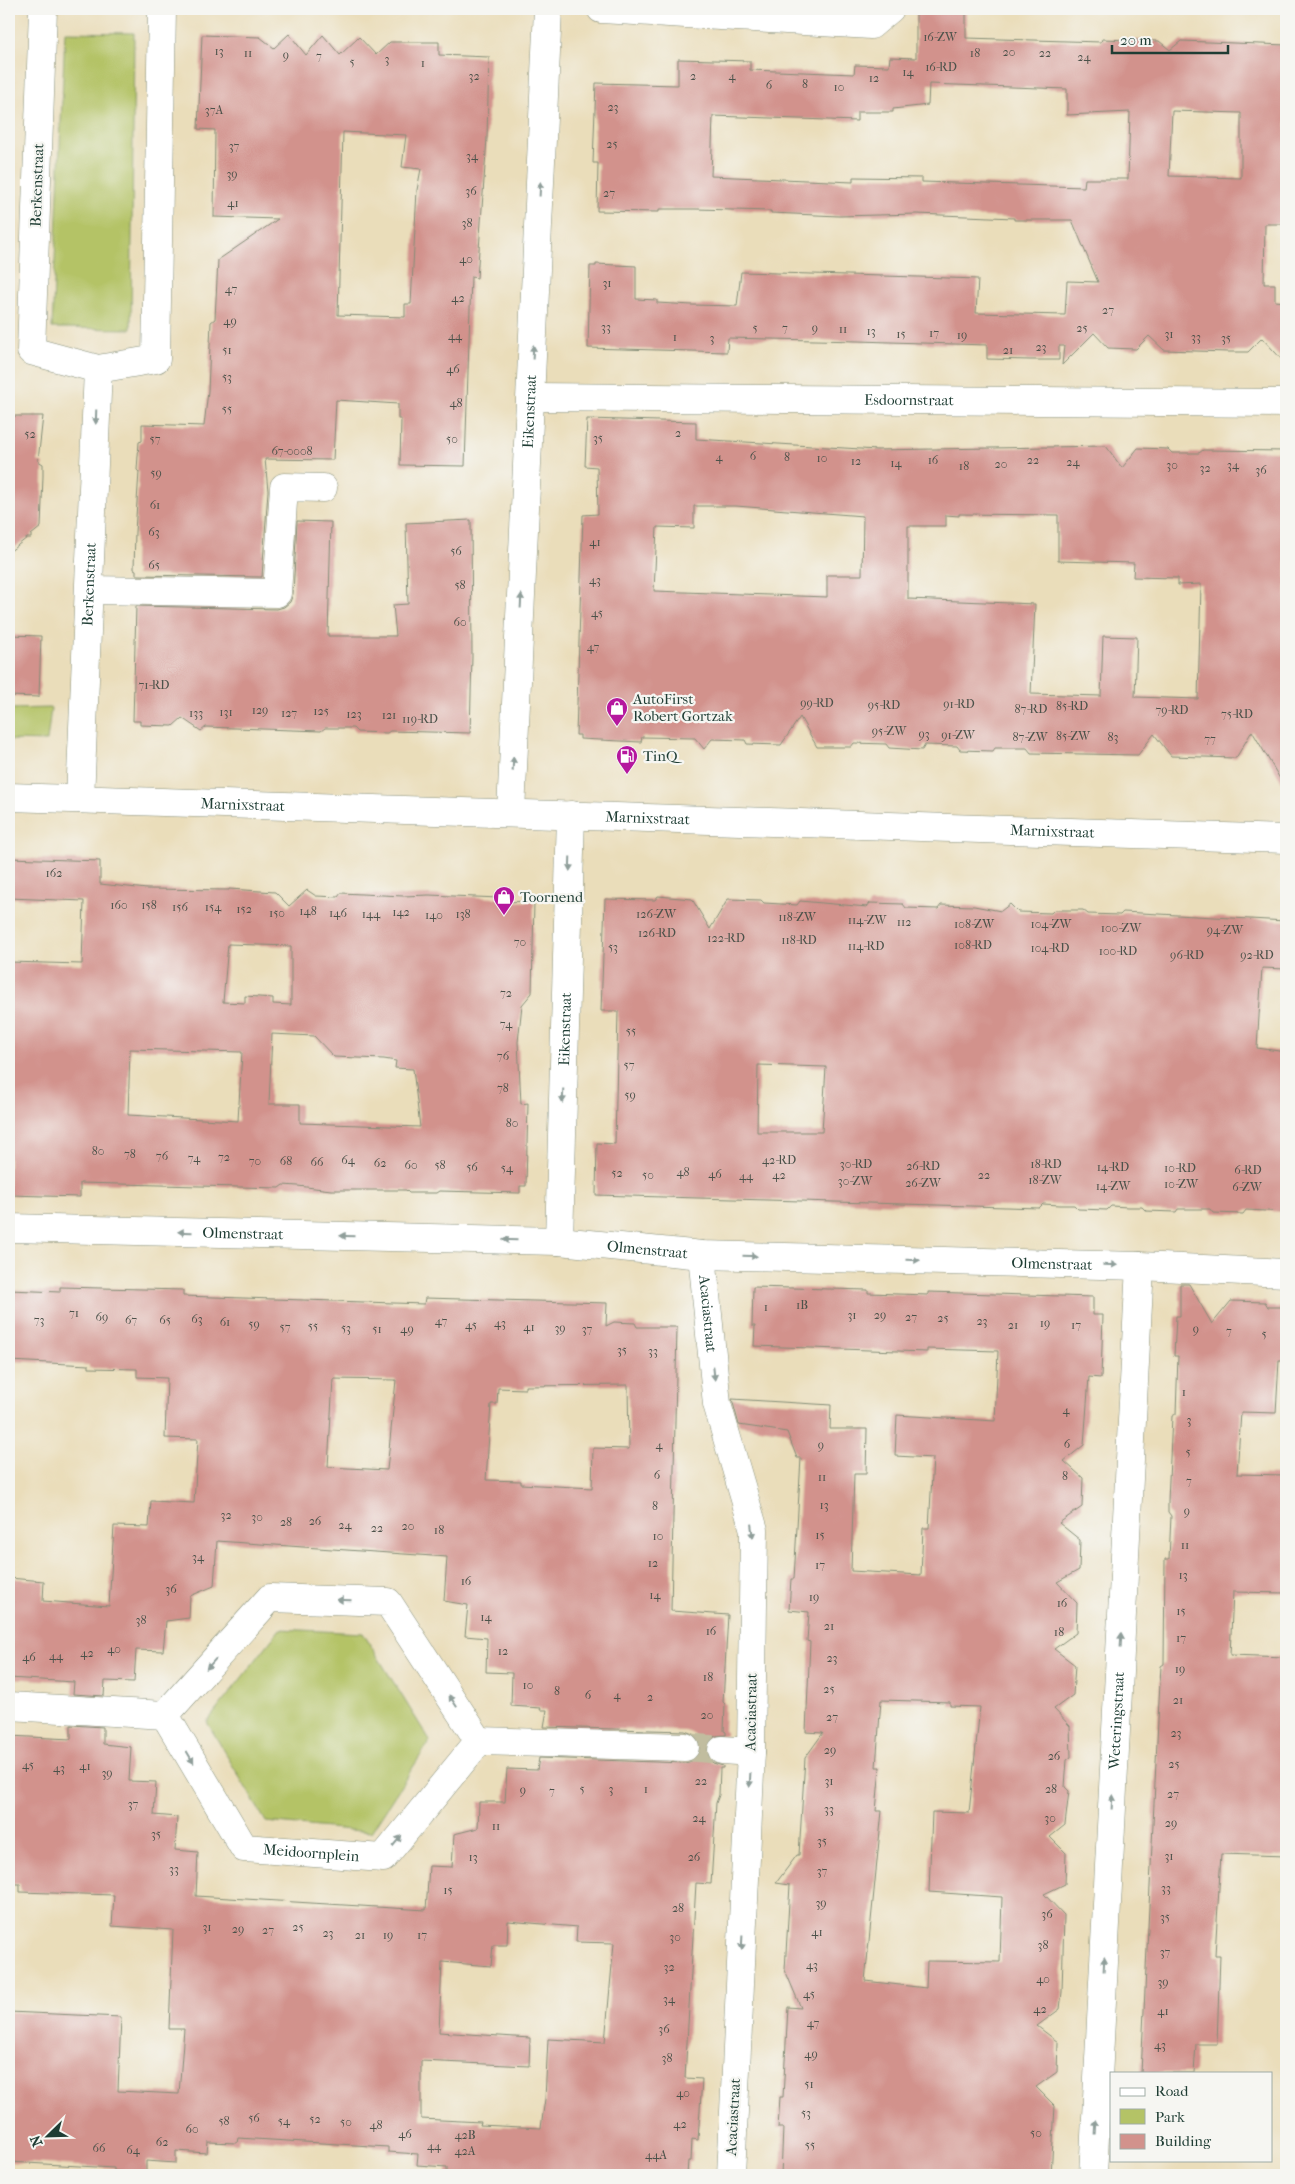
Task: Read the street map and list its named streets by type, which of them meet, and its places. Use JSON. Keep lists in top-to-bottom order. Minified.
{"streets":{"street":["Berkenstraat","Esdoornstraat","Eikenstraat","Marnixstraat","Olmenstraat","Acaciastraat","Weteringstraat","Meidoornplein"]},"crossings":[["Berkenstraat","Marnixstraat"],["Esdoornstraat","Eikenstraat"],["Eikenstraat","Marnixstraat"],["Eikenstraat","Olmenstraat"],["Olmenstraat","Acaciastraat"],["Olmenstraat","Weteringstraat"]],"one_way":["Acaciastraat","Weteringstraat"],"places":{"shop":["AutoFirst Robert Gortzak","Toornend"],"fuel station":["TinQ"]},"house_numbers":["16-ZW","13","20","11","18","22","9","7","24","3","5","1","16-RD","14","32","2","4","12","8","6","10","23","37A","25","37","34","39","36","27","41","38","40","31","47","42","27","49","33","5","7","9","25","11","13","17","15","31","19","44","1","33","3","35","23","51","21","46","53","48","55","2","52","35","57","50","67-0008","6","4","8","10","16","22","12","24","14","20","30","34","18","32","36","59","61","63","41","56","65","43","58","45","60","47","71-RD","99-RD","91-RD","95-RD","85-RD","87-RD","129","79-RD","125","131","133","127","123","75-RD","121","119-RD","95-ZW","93","91-ZW","85-ZW","87-ZW","83","77","162","160","158","156","154","152","148","142","150","146","144","138","126-ZW","140","118-ZW","114-ZW","112","108-ZW","104-ZW","100-ZW","94-ZW","126-RD","122-RD","118-RD","70","108-RD","114-RD","53","104-RD","100-RD","96-RD","92-RD","72","74","55","76","57","78","59","80","80","78","76","72","74","64","42-RD","70","68","66","62","30-RD","18-RD","60","58","26-RD","56","14-RD","54","10-RD","6-RD","48","52","46","50","42","22","44","18-ZW","30-ZW","26-ZW","10-ZW","14-ZW","6-ZW","1B","1","71","31","29","69","27","25","63","73","67","65","47","23","61","43","19","59","45","21","17","55","57","41","53","39","51","49","37","9","7","5","35","33","1","4","3","6","4","9","5","6","8","11","7","13","8","9","32","30","26","28","24","20","22","18","15","10","11","34","12","17","13","16","36","14","19","16","15","14","38","21","16","18","17","40","12","42","44","46","23","19","18","10","25","8","6","4","2","21","20","27","23","29","26","25","45","41","43","39","22","31","5","3","1","28","9","7","27","37","33","24","30","29","11","35","35","31","13","26","33","37","33","15","39","28","36","35","31","25","29","27","41","23","21","19","17","30","38","37","43","32","40","39","45","34","42","41","47","36","43","49","38","51","40","53","56","52","58","54","50","42","48","60","50","46","42B","62","55","44","66","64","42A","44A"],"legend":["Road","Park","Building"],"scale_bar":"20 m","north":"bottom left"}
